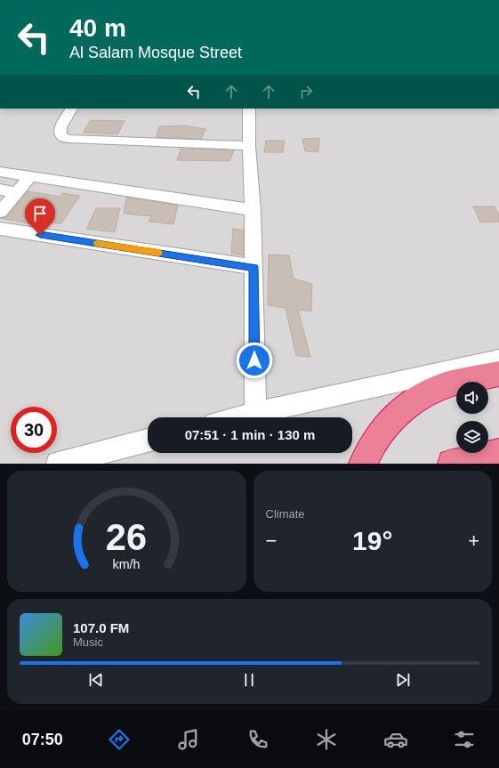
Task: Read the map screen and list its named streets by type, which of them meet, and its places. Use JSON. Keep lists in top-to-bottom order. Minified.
{"page":{"turn":["40 m","Al Salam Mosque Street"],"limit":"30","trip":"07:51 · 1 min · 130 m","tile":"Climate","heat":["−","19°","+"],"song":["107.0 FM","Music"],"tabs":"07:50","gauge":["26","km/h"]}}
